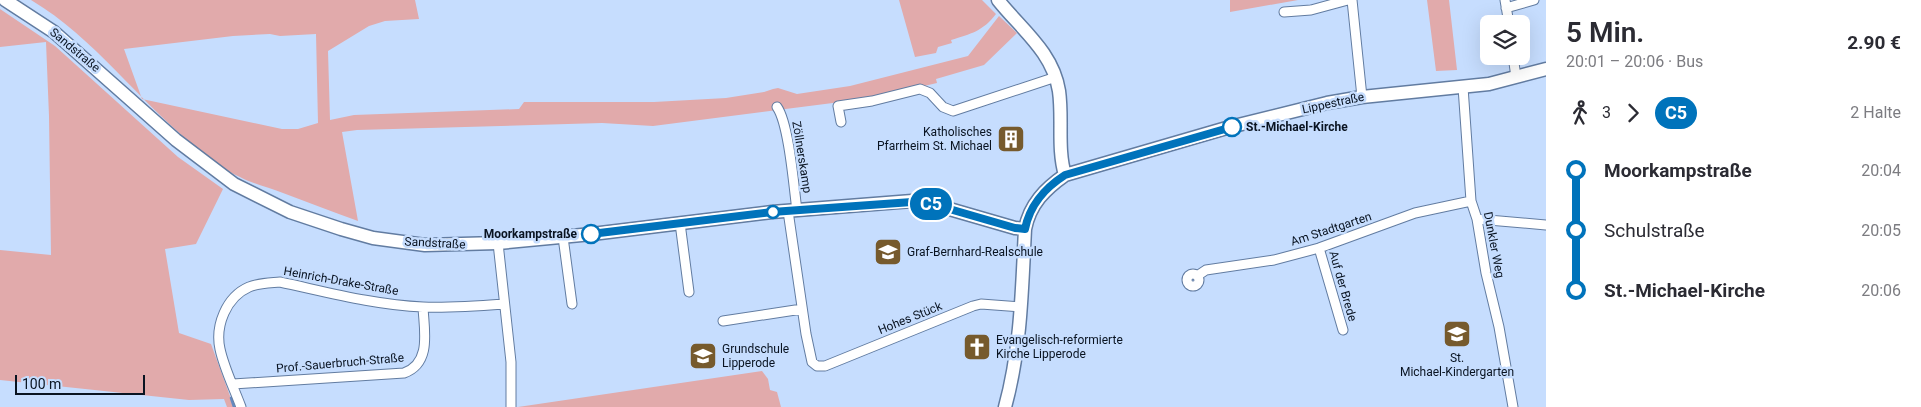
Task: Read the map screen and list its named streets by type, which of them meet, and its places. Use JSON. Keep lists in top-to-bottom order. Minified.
{"streets":{"main road":["Sandstraße","Lippestraße"],"street":["Zöllnerskamp","Am Stadtgarten","Dunkler Weg","Heinrich-Drake-Straße","Auf der Brede","Hohes Stück","Prof.-Sauerbruch-Straße"]},"crossings":[["Sandstraße","Zöllnerskamp"],["Lippestraße","Dunkler Weg"],["Zöllnerskamp","Hohes Stück"],["Am Stadtgarten","Dunkler Weg"],["Am Stadtgarten","Auf der Brede"],["Heinrich-Drake-Straße","Prof.-Sauerbruch-Straße"]],"places":{"other":["St.-Michael-Kirche","Moorkampstraße"],"building":["Katholisches Pfarrheim St. Michael"],"school or university":["Graf-Bernhard-Realschule","St. Michael-Kindergarten","Grundschule Lipperode"],"church":["Evangelisch-reformierte Kirche Lipperode"]},"lines":["bus line C5"],"scale_bar":"100 m","page":{"on_map":"C5","heading":["5 Min.","20:01 – 20:06 · Bus","2.90 €"],"legs":["3","C5","2 Halte"],"list":[{"name":"Moorkampstraße","value":"20:04"},{"name":"Schulstraße","value":"20:05"},{"name":"St.-Michael-Kirche","value":"20:06"}],"scale":"100 m"}}
